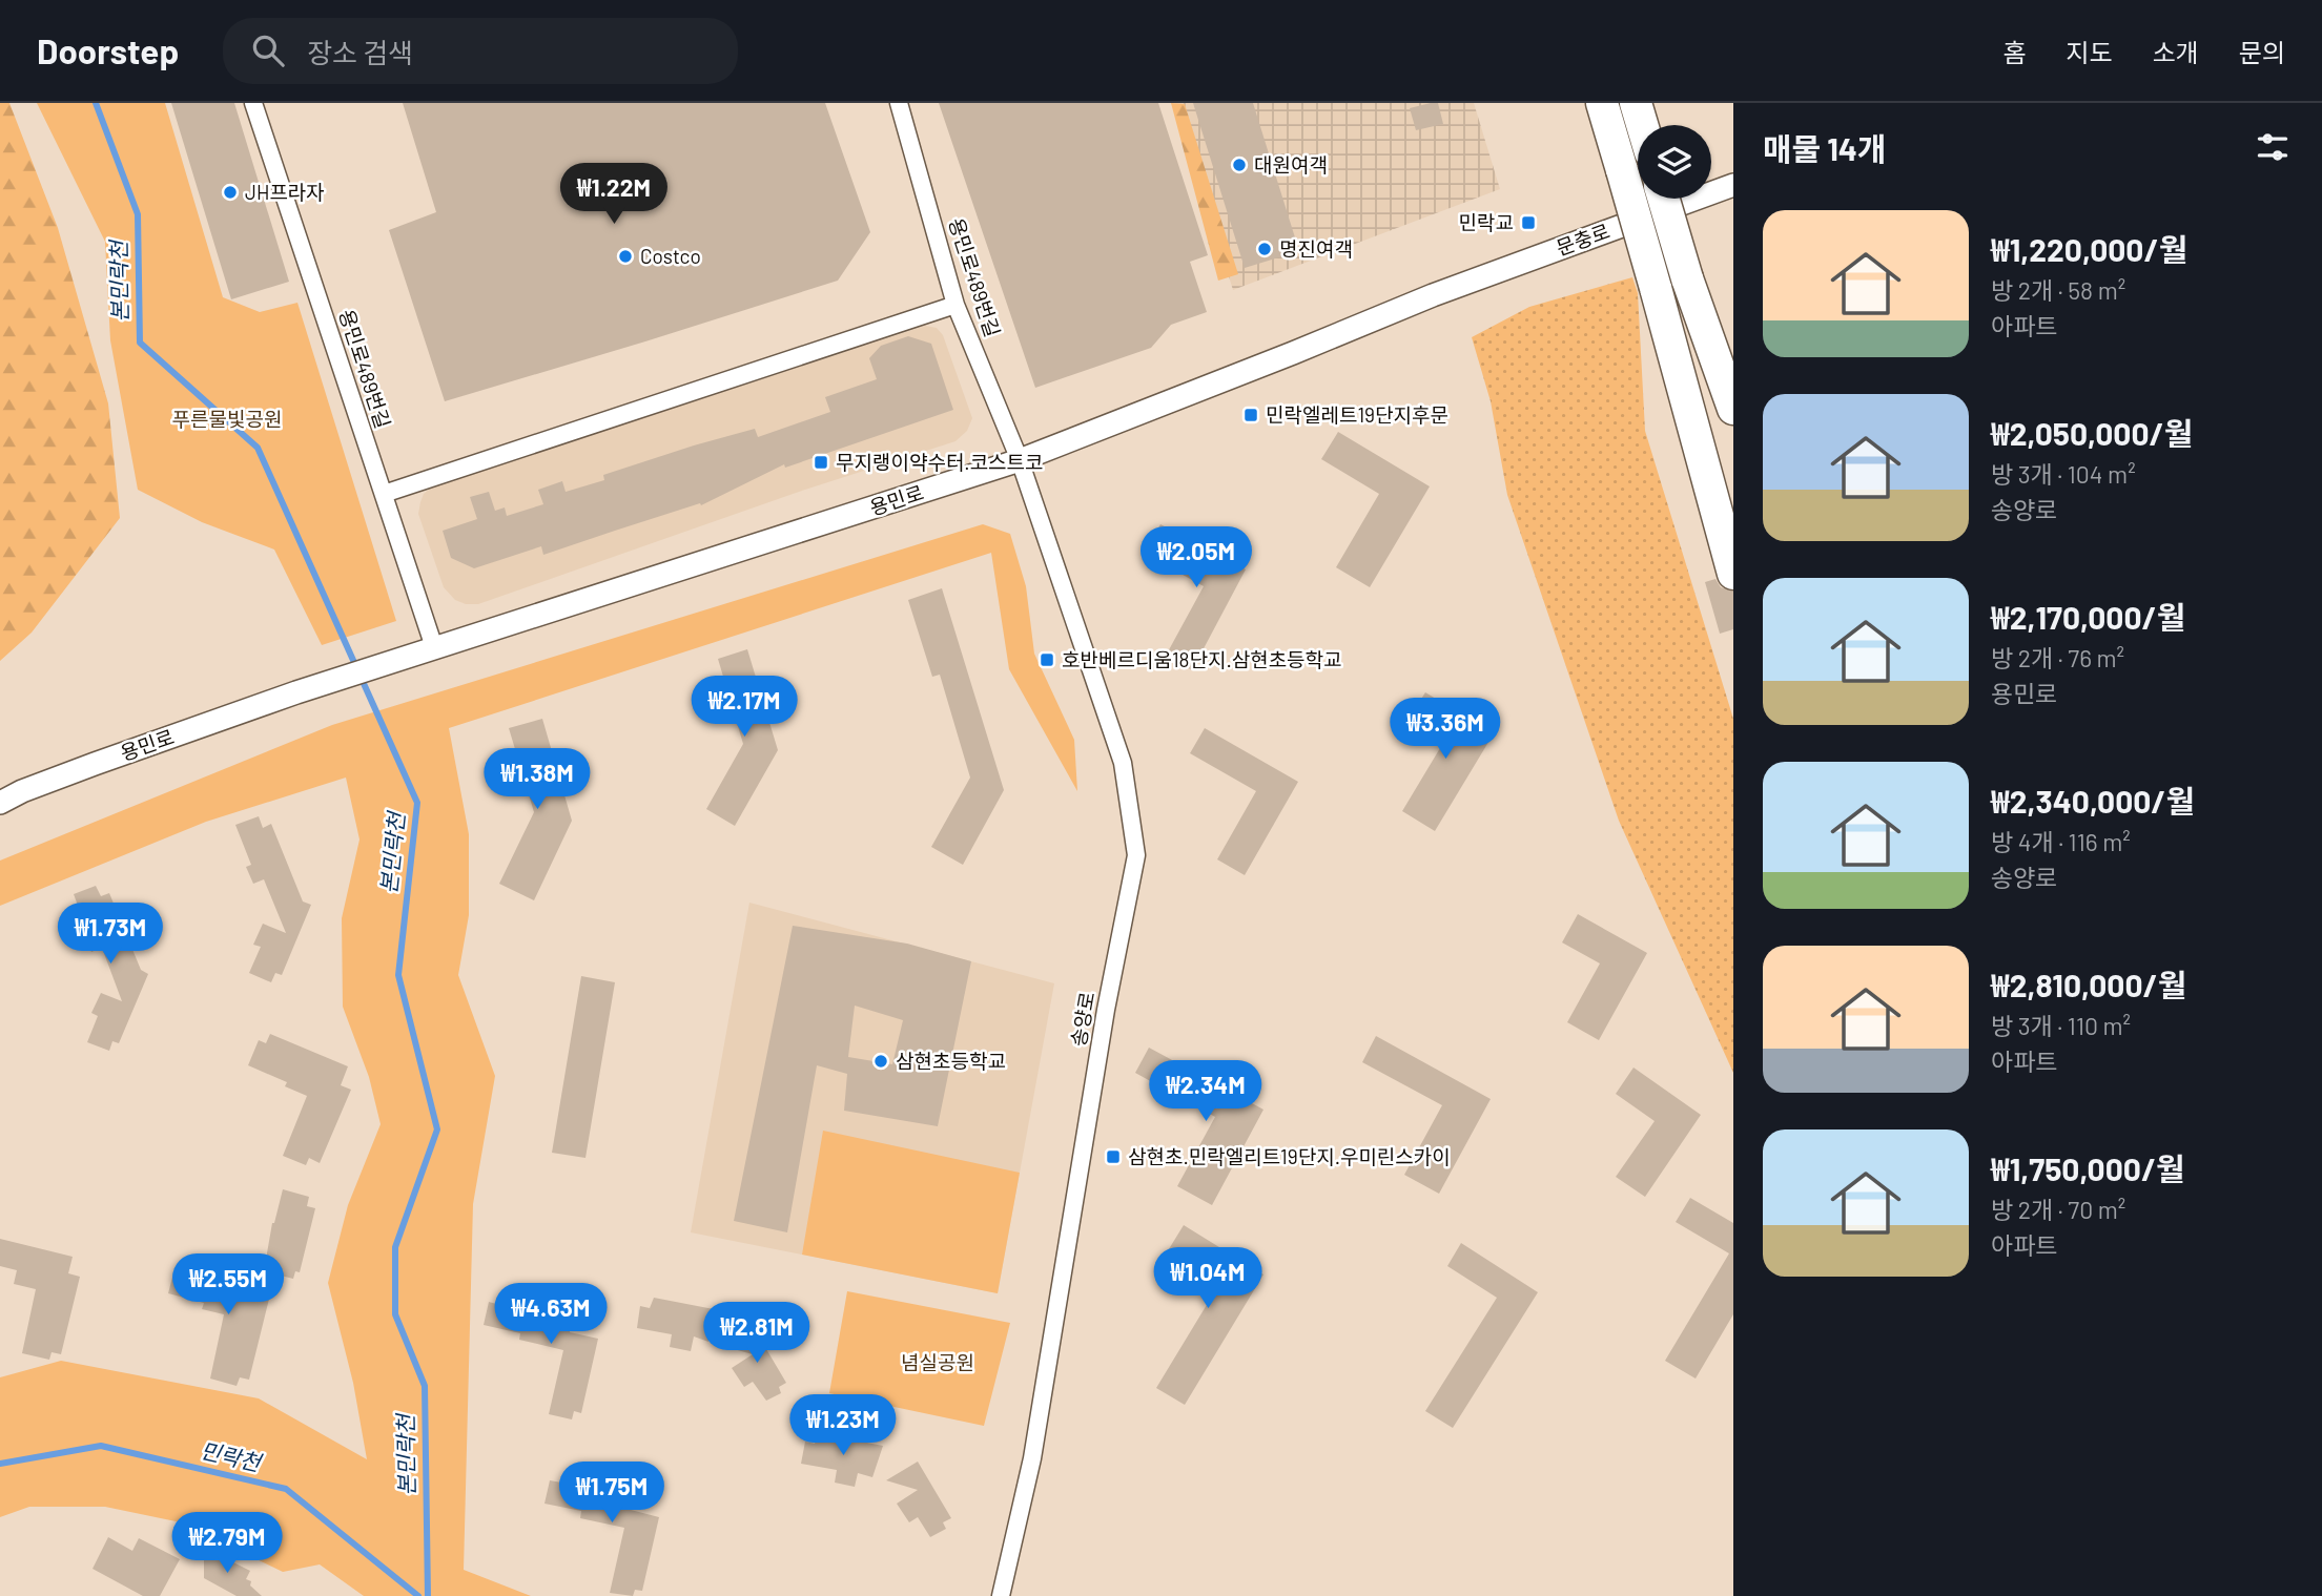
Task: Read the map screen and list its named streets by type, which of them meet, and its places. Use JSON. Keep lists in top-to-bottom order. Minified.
{"streets":{"street":["문충로","용민로489번길","용민로","송양로"]},"crossings":[["문충로","용민로"],["용민로489번길","용민로"],["용민로489번길","송양로"],["용민로","송양로"]],"water":["본민락천","민락천"],"parks":["푸른물빛공원","념실공원"],"places":{"other":["대원여객","JH프라자","명진여객","Costco","삼현초등학교"],"transit":["민락교","민락엘레트19단지후문","무지랭이약수터.코스트코","호반베르디움18단지.삼현초등학교","삼현초.민락엘리트19단지.우미린스카이"]},"page":{"header":"Doorstep","search":"장소 검색","nav":["홈","지도","소개","문의"],"heading":"매물 14개","price":["₩1.22M","₩2.05M","₩2.17M","₩3.36M","₩1.38M","₩1.73M","₩2.34M","₩1.04M","₩2.55M","₩4.63M","₩2.81M","₩1.23M","₩1.75M","₩2.79M"],"list":[{"name":"₩1,220,000/월","note":"방 2개 · 58 m² · 아파트"},{"name":"₩2,050,000/월","note":"방 3개 · 104 m² · 송양로"},{"name":"₩2,170,000/월","note":"방 2개 · 76 m² · 용민로"},{"name":"₩2,340,000/월","note":"방 4개 · 116 m² · 송양로"},{"name":"₩2,810,000/월","note":"방 3개 · 110 m² · 아파트"},{"name":"₩1,750,000/월","note":"방 2개 · 70 m² · 아파트"}]}}
